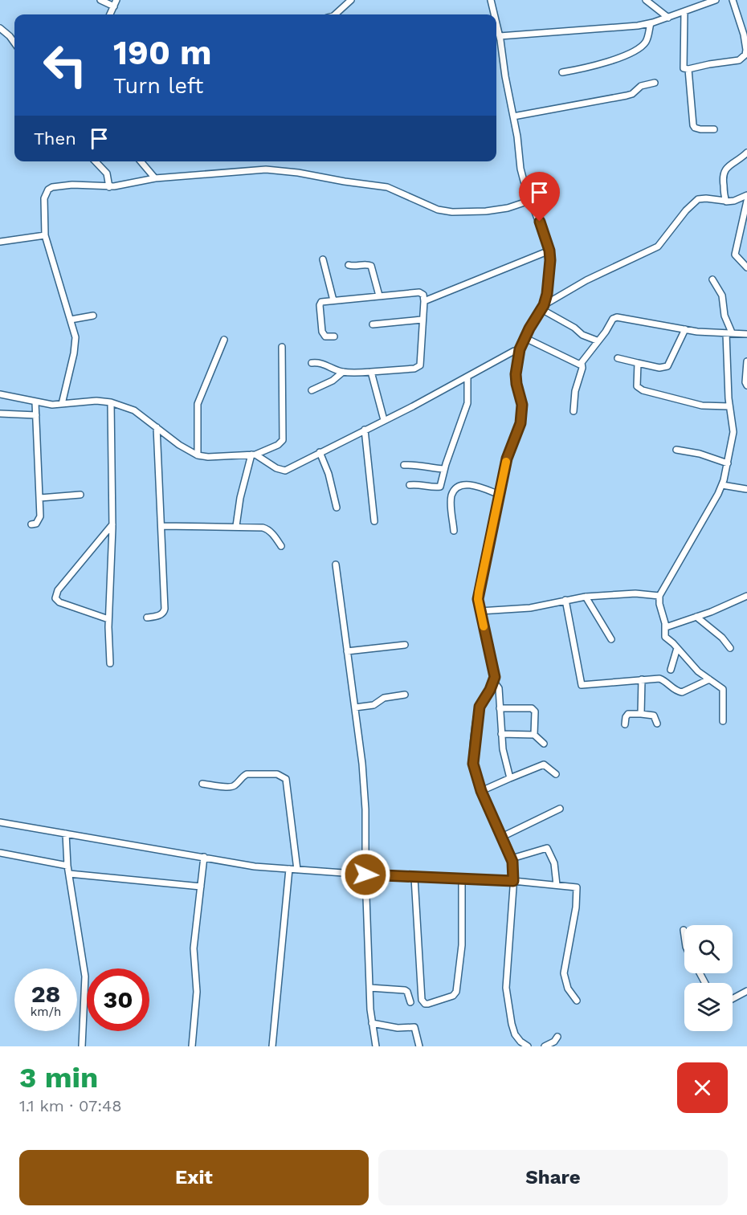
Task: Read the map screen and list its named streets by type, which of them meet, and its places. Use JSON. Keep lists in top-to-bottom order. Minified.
{"page":{"turn":["190 m","Turn left"],"then":"Then","speed":"28 km/h","limit":"30","heading":["3 min","1.1 km · 07:48"],"buttons":["Exit","Share"]}}
